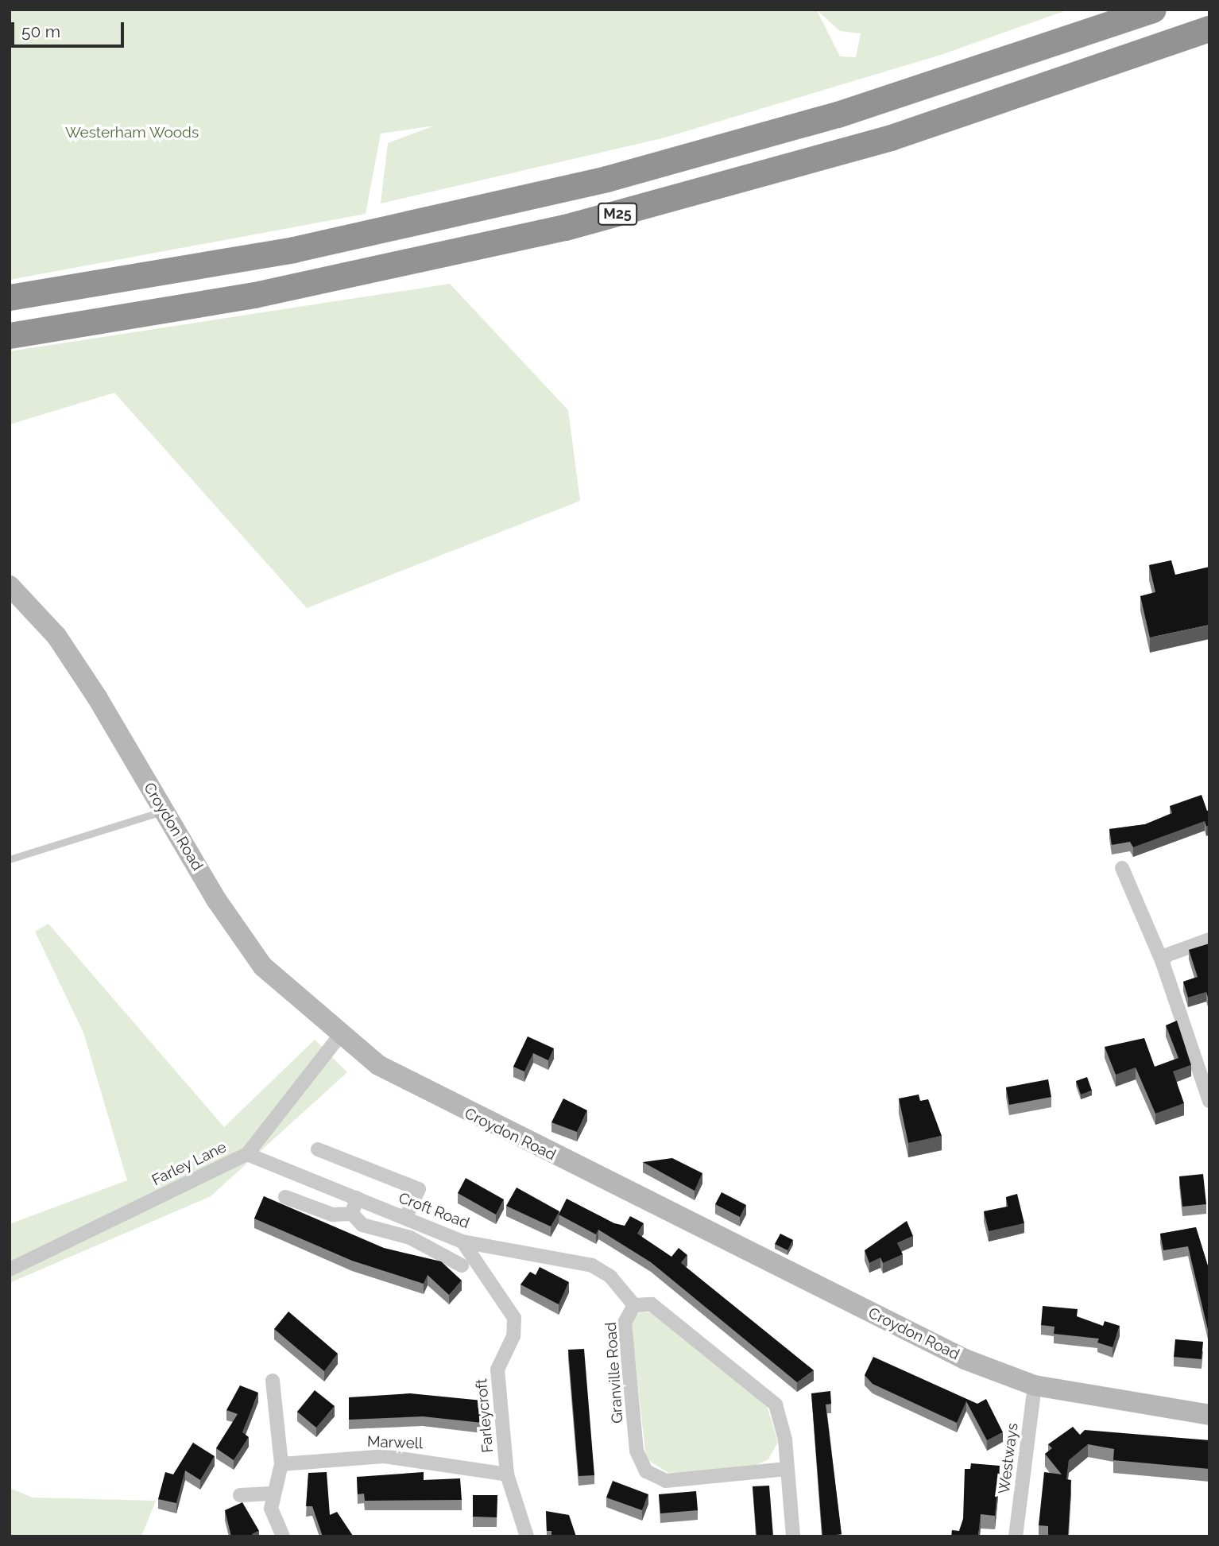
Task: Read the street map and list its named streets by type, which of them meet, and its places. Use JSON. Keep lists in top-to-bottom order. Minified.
{"streets":{"highway":["M25"],"main road":["Croydon Road"],"street":["Farley Lane","Croft Road","Granville Road","Farleycroft","Marwell","Westways"]},"crossings":[["Croydon Road","Farley Lane"],["Croydon Road","Westways"],["Farley Lane","Croft Road"],["Croft Road","Granville Road"],["Croft Road","Farleycroft"],["Farleycroft","Marwell"]],"parks":["Westerham Woods"],"scale_bar":"50 m"}
